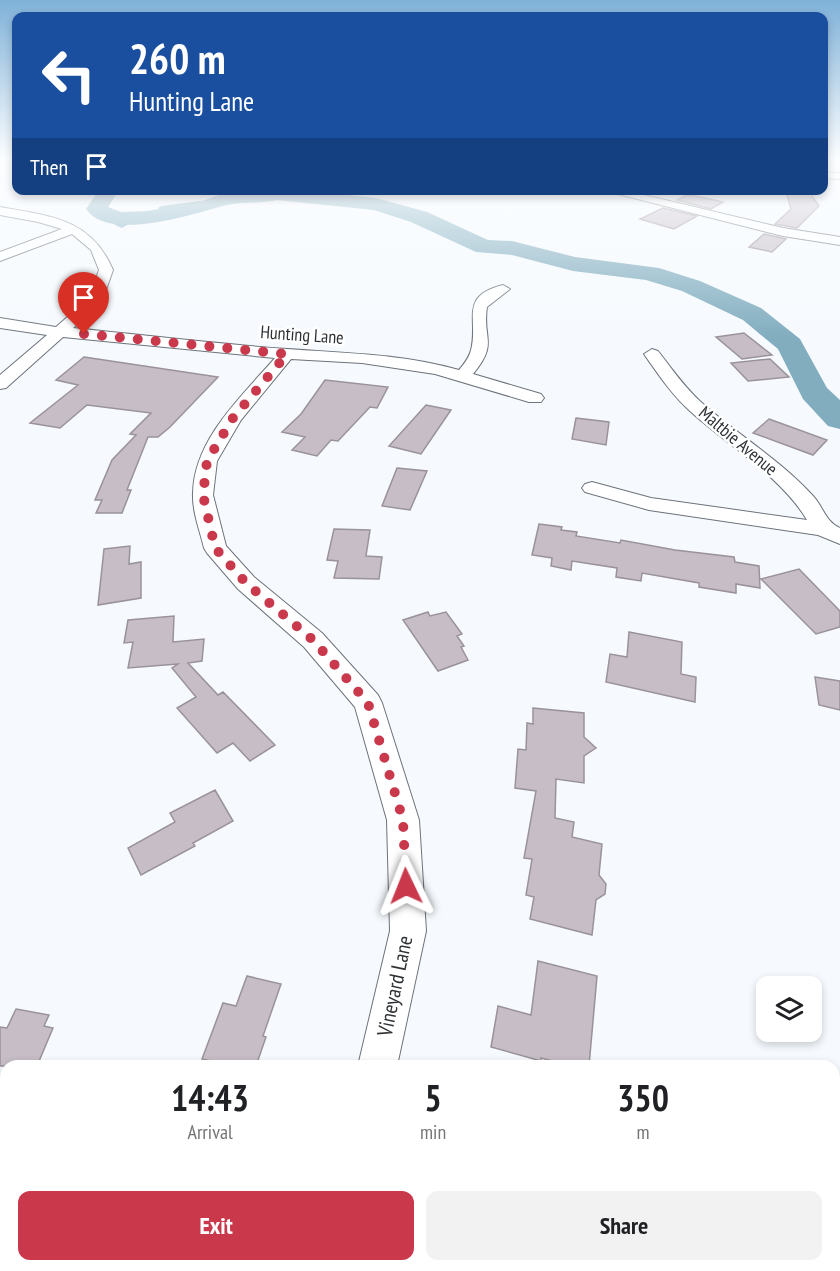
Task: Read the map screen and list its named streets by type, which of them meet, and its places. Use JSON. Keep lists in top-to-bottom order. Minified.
{"streets":{"street":["Hunting Lane","Maltbie Avenue","Vineyard Lane"]},"crossings":[["Hunting Lane","Vineyard Lane"]],"page":{"turn":["260 m","Hunting Lane"],"then":"Then","eta":["14:43","Arrival","5","min","350","m"],"buttons":["Exit","Share"]}}
